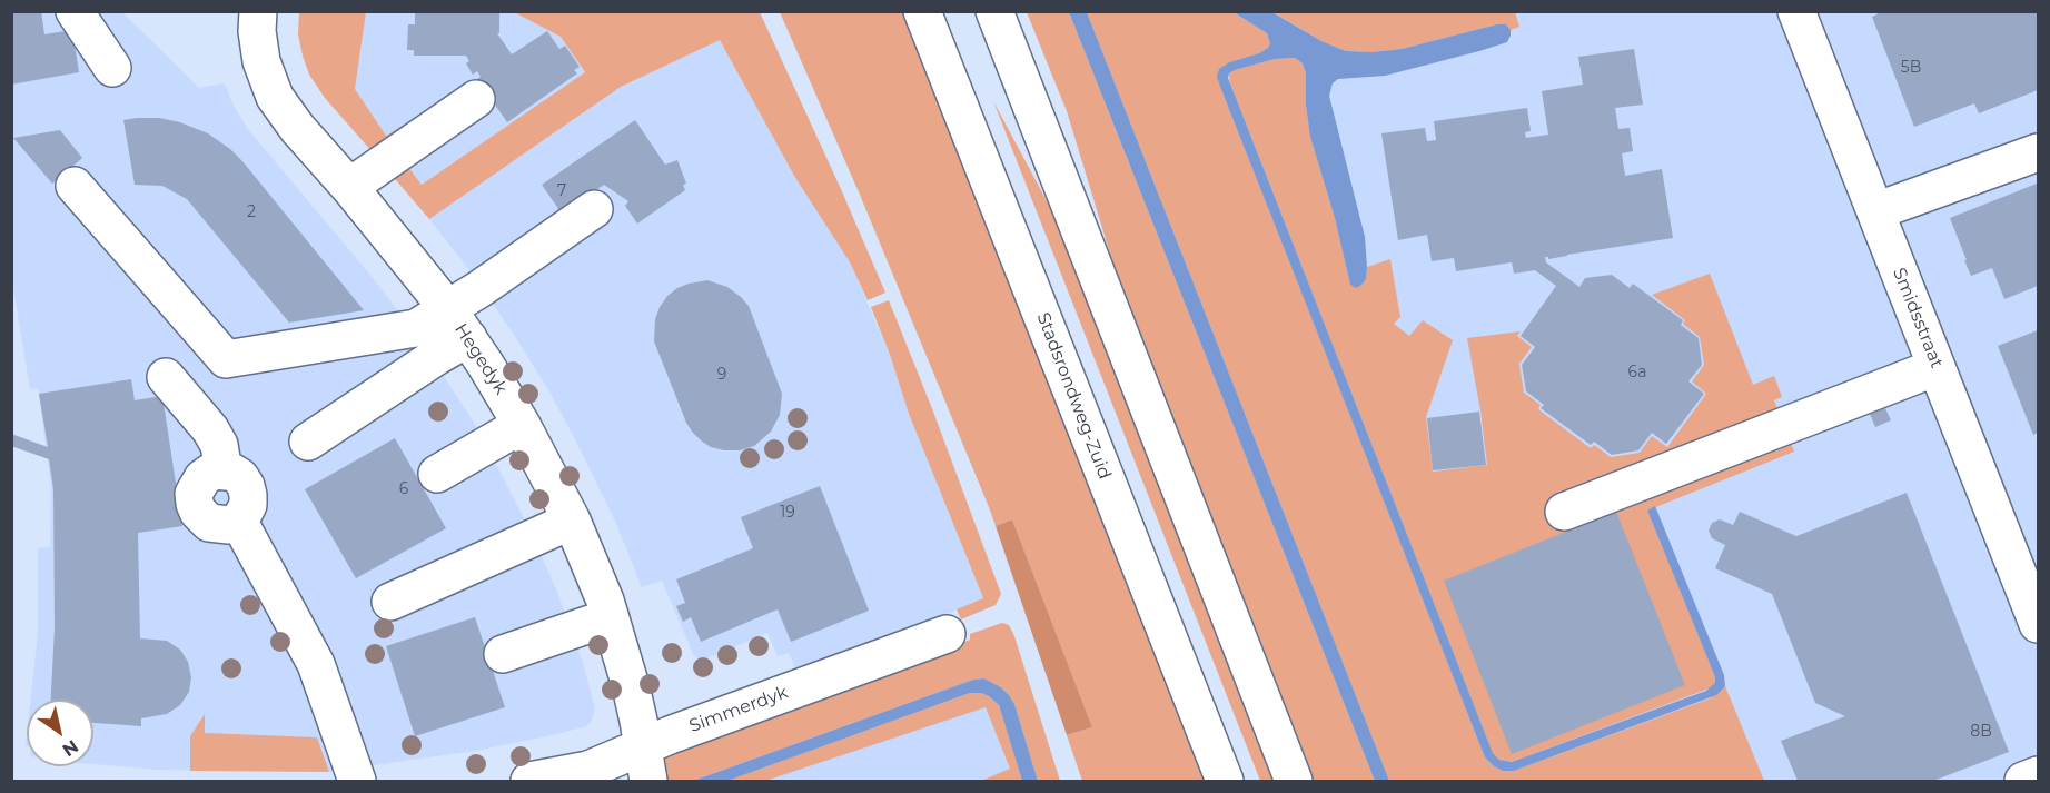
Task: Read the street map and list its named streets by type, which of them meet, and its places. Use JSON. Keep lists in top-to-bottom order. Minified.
{"streets":{"street":["Smidsstraat","Hegedyk","Stadsrondweg-Zuid","Simmerdyk"]},"crossings":[["Hegedyk","Simmerdyk"]],"house_numbers":["5B","7","2","6a","9","6","19","8B"],"north":"bottom right"}
